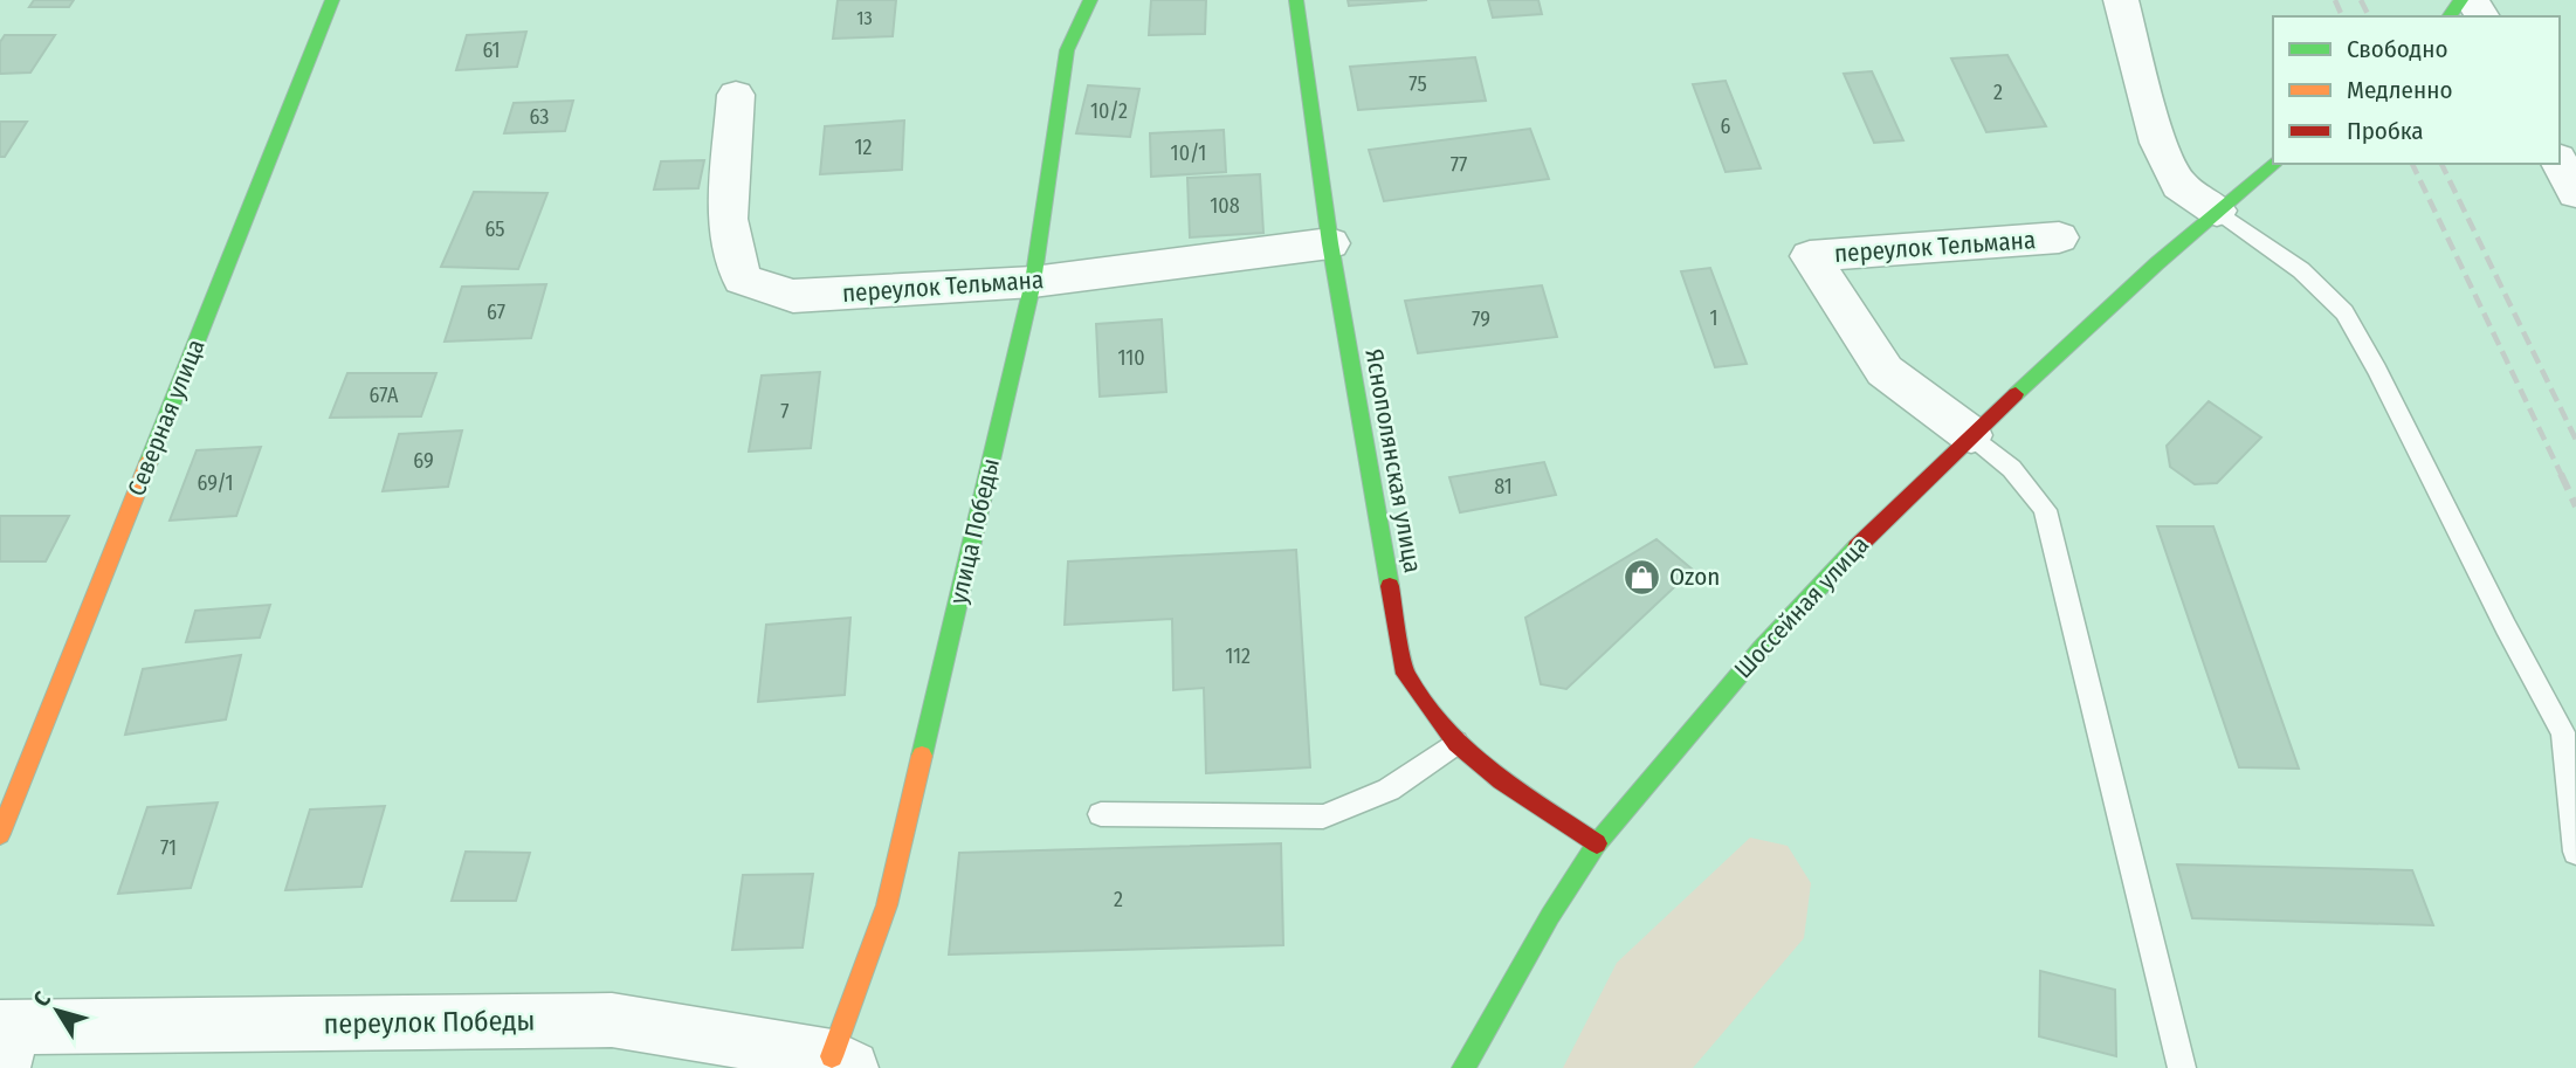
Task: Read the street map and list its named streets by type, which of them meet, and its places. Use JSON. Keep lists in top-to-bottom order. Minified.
{"streets":{"street":["переулок Тельмана","Северная улица","Яснополянская улица","улица Победы","Шоссейная улица","переулок Победы"]},"crossings":[["переулок Тельмана","Яснополянская улица"],["переулок Тельмана","улица Победы"],["переулок Тельмана","Шоссейная улица"],["Яснополянская улица","Шоссейная улица"],["улица Победы","переулок Победы"]],"places":{"shop":["Ozon"]},"house_numbers":["13","61","75","2","10/2","63","6","12","10/1","77","108","65","67","1","79","110","67А","7","69","69/1","81","112","71","2"],"legend":["Свободно","Медленно","Пробка"],"north":"top left"}
